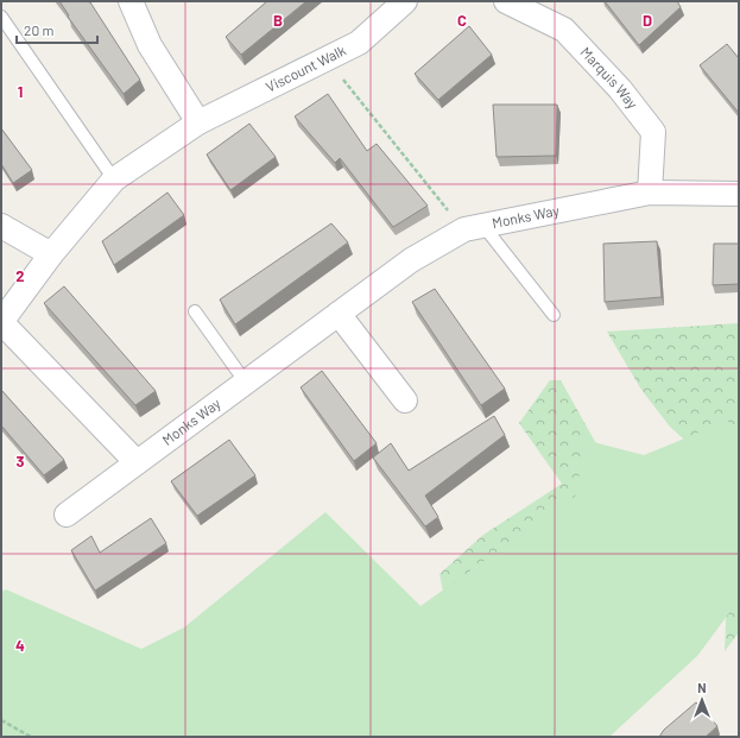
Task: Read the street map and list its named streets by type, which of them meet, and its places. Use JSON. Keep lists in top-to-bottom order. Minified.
{"streets":{"street":["Viscount Walk","Marquis Way","Monks Way"]},"crossings":[["Marquis Way","Monks Way"]],"scale_bar":"20 m","north":"top","grid":{"columns":["B","C","D"],"rows":["1","2","3","4"]}}
